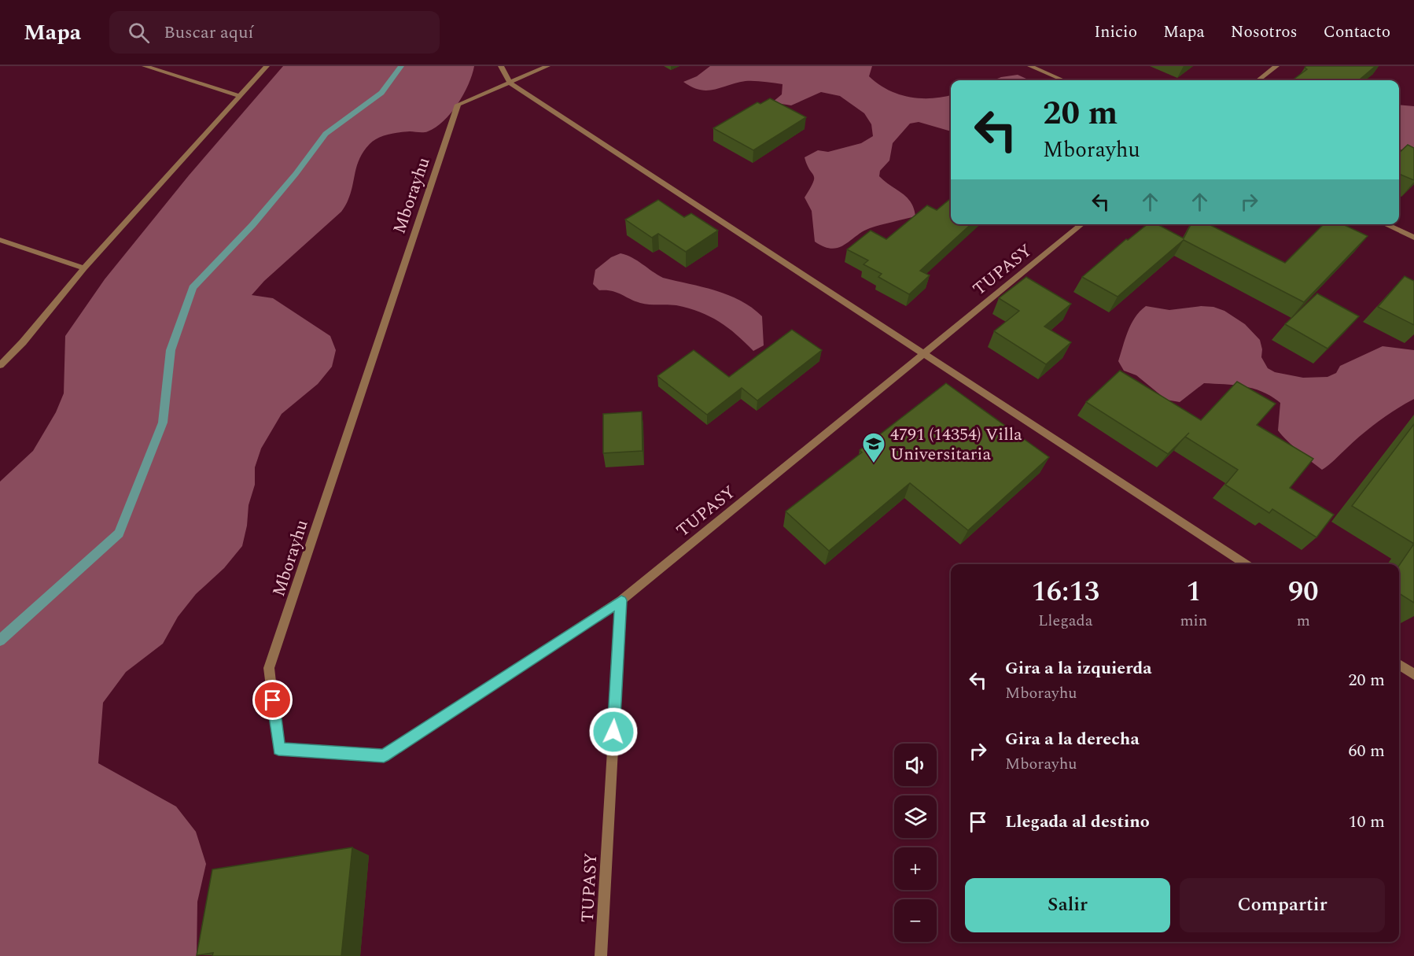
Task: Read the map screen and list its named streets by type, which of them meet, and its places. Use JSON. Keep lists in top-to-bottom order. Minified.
{"streets":{"street":["Mborayhu","TUPASY"]},"crossings":[["Mborayhu","TUPASY"]],"places":{"school or university":["4791 (14354) Villa Universitaria"]},"page":{"header":"Mapa","search":"Buscar aquí","nav":["Inicio","Mapa","Nosotros","Contacto"],"turn":["20 m","Mborayhu"],"eta":["16:13","Llegada","1","min","90","m"],"list":[{"name":"Gira a la izquierda","note":"Mborayhu","value":"20 m"},{"name":"Gira a la derecha","note":"Mborayhu","value":"60 m"},{"name":"Llegada al destino","value":"10 m"}],"map_buttons":["+","−"],"buttons":["Salir","Compartir"]}}
